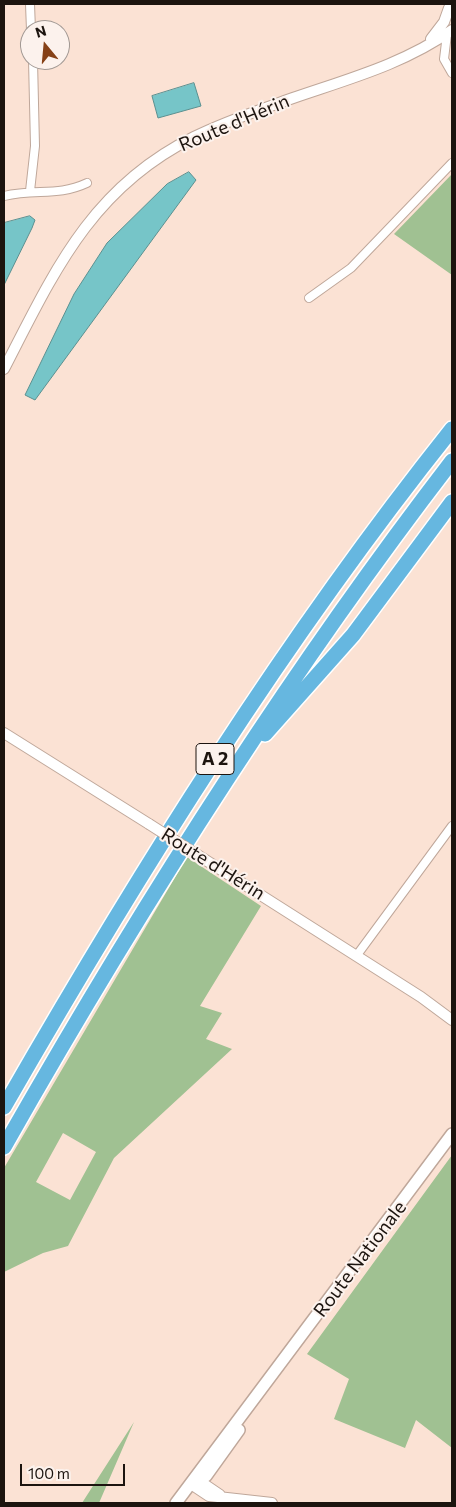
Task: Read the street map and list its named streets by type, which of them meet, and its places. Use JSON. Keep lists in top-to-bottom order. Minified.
{"streets":{"highway":["A 2"],"main road":["Route Nationale"],"street":["Route d'Hérin"]},"scale_bar":"100 m","north":"top"}
